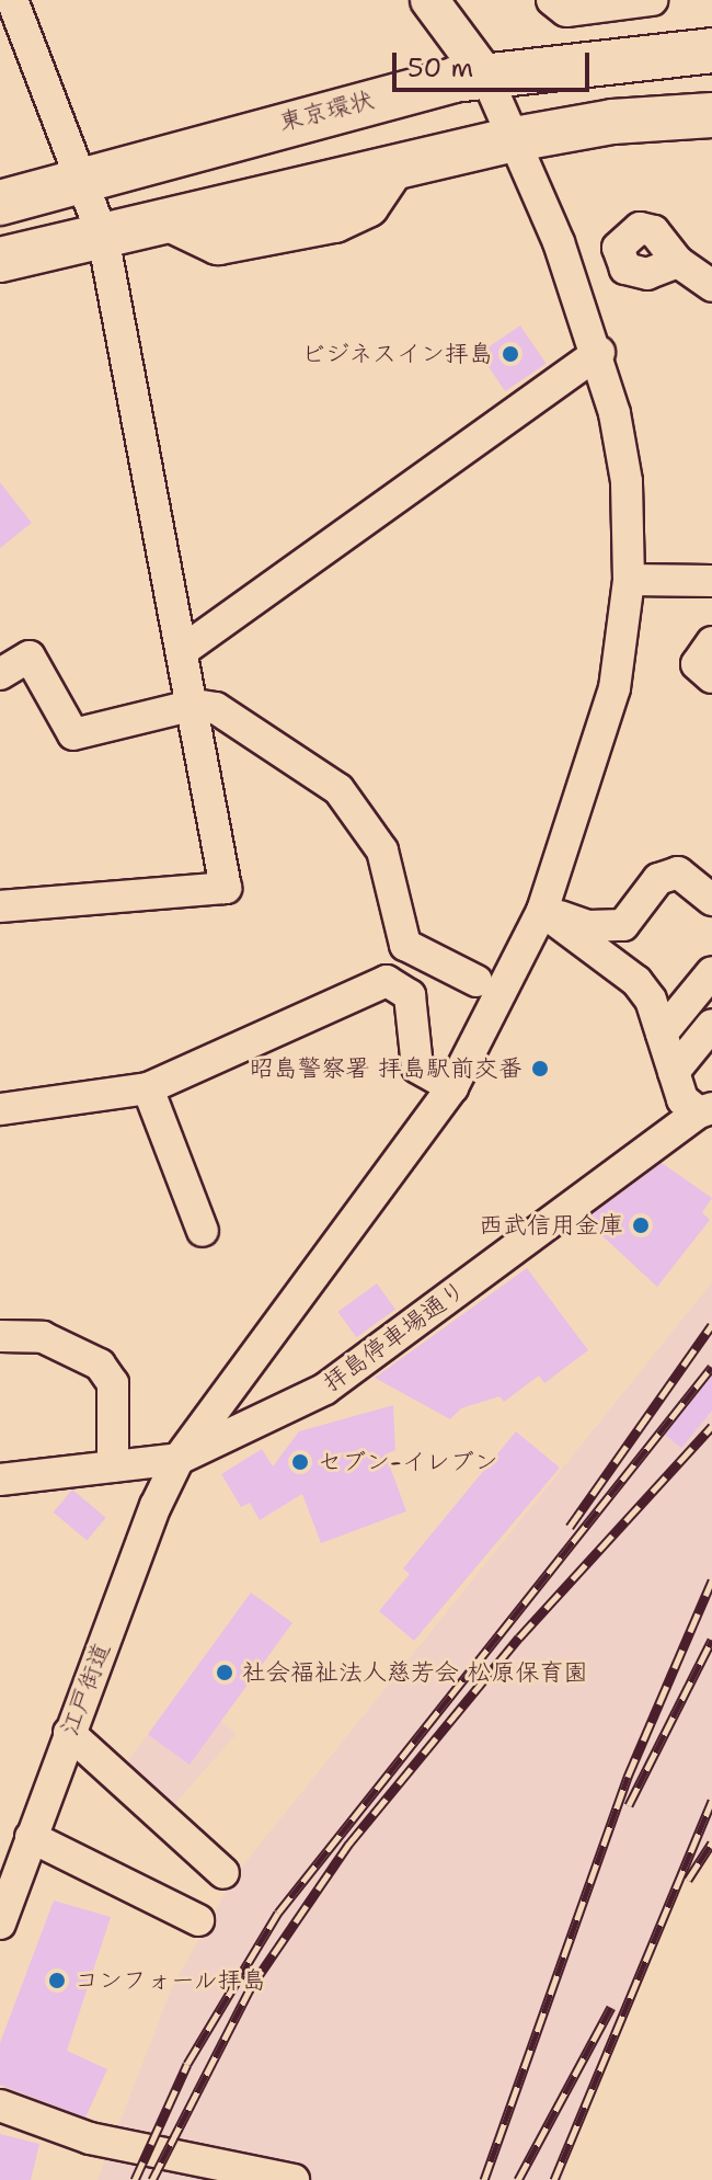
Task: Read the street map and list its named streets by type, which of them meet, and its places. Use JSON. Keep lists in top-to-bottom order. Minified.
{"streets":{"highway":["東京環状"],"street":["拝島停車場通り","江戸街道"]},"crossings":[["東京環状","江戸街道"],["拝島停車場通り","江戸街道"]],"places":["ビジネスイン拝島","昭島警察署 拝島駅前交番","西武信用金庫","セブン-イレブン","社会福祉法人慈芳会 松原保育園","コンフォール拝島"],"scale_bar":"50 m"}
